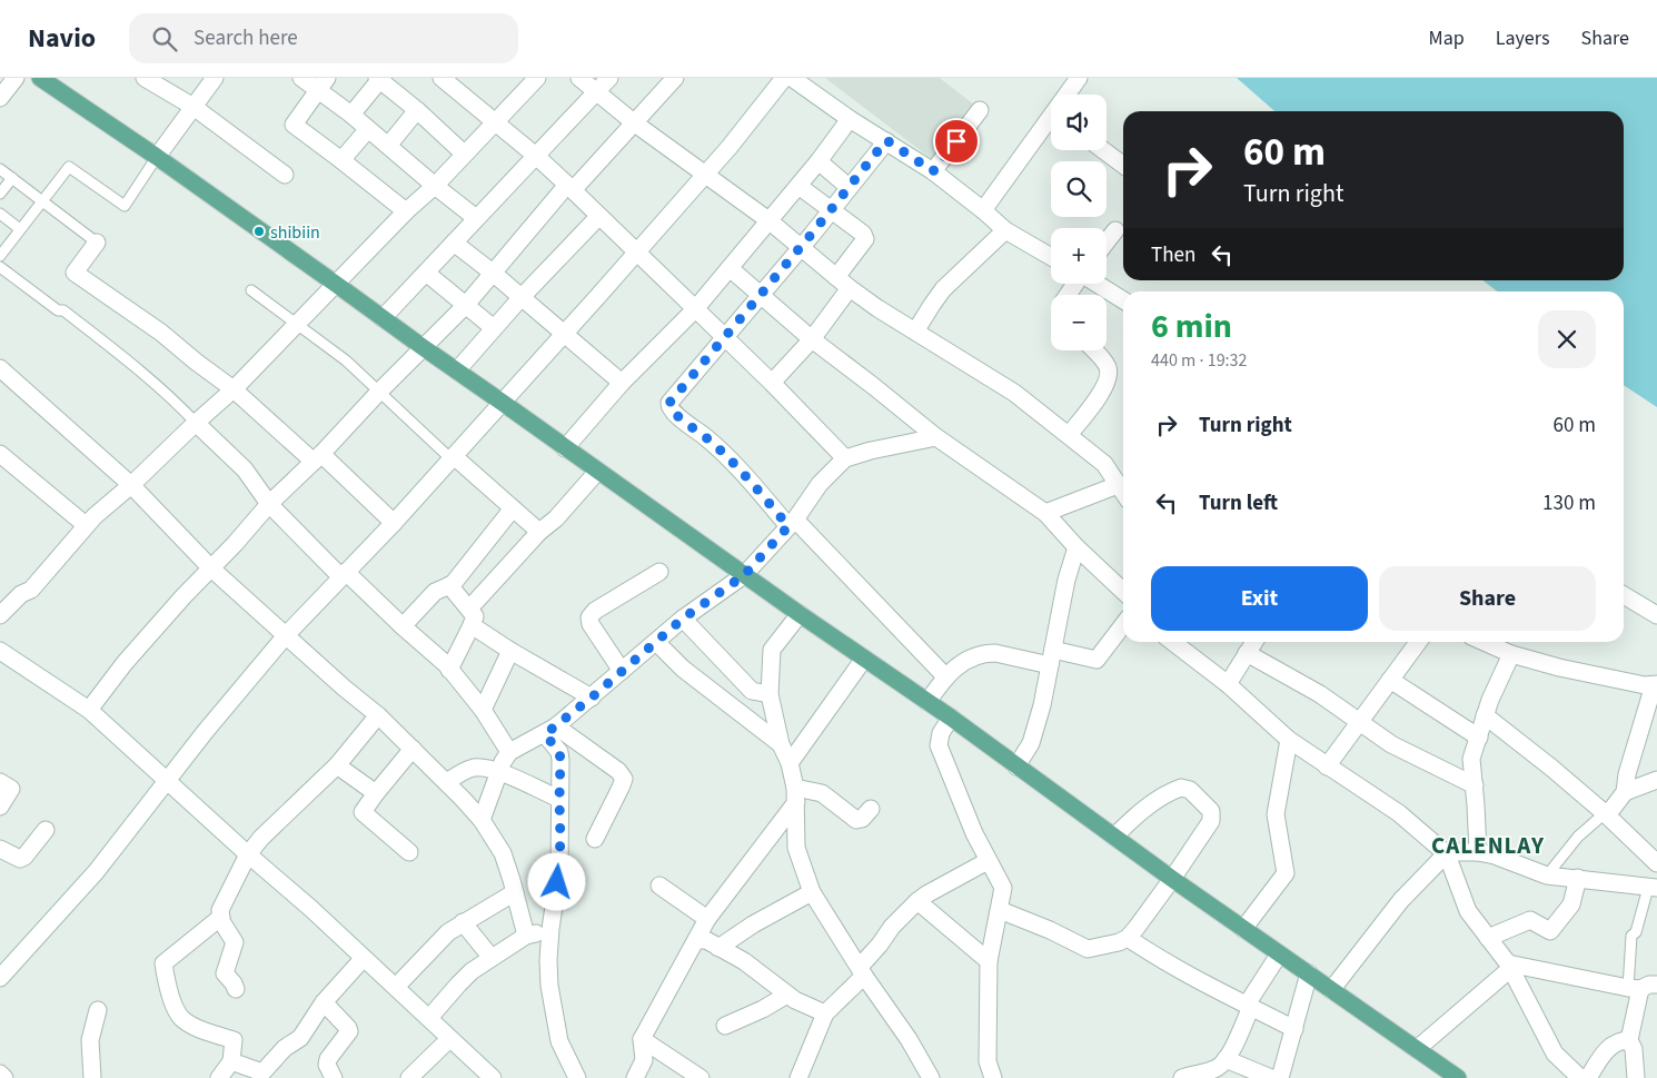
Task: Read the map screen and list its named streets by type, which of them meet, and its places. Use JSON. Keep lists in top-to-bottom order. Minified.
{"districts":["CALENLAY"],"places":["shibiin"],"page":{"header":"Navio","search":"Search here","nav":["Map","Layers","Share"],"map_buttons":["+","−"],"turn":["60 m","Turn right"],"then":"Then","heading":["6 min","440 m · 19:32"],"list":[{"name":"Turn right","value":"60 m"},{"name":"Turn left","value":"130 m"}],"buttons":["Exit","Share"]}}
